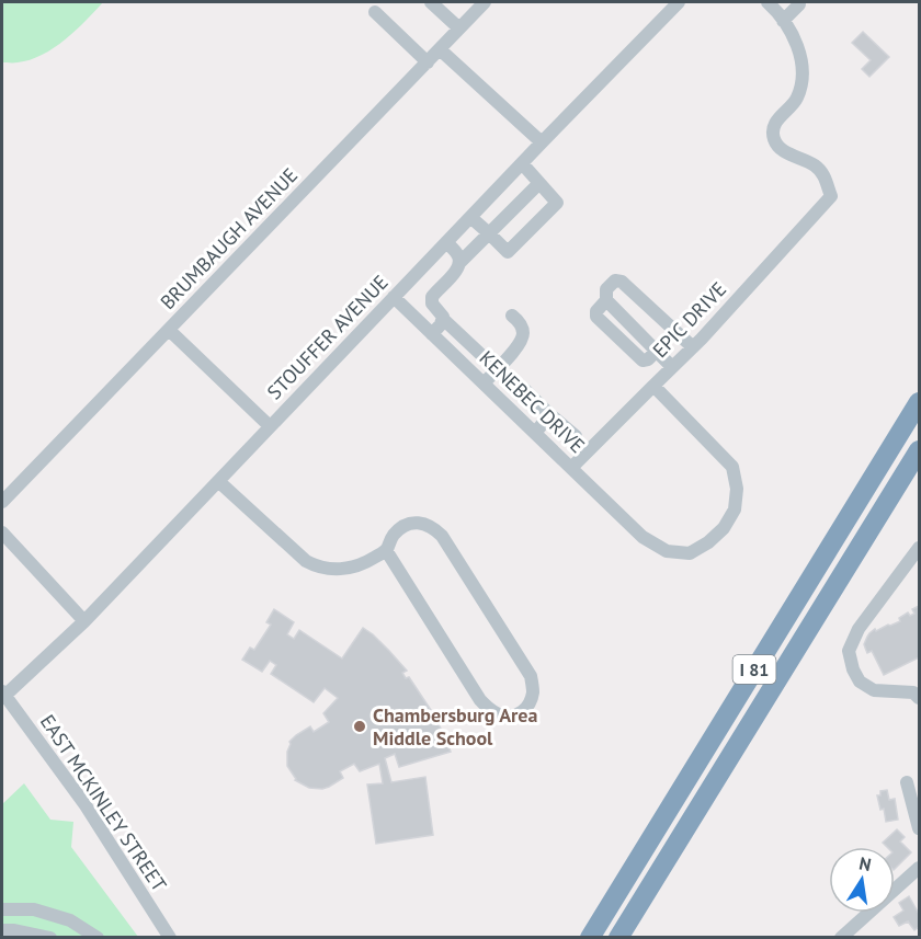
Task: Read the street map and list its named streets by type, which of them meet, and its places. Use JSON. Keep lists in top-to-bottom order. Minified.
{"streets":{"highway":["I 81"],"street":["BRUMBAUGH AVENUE","EPIC DRIVE","STOUFFER AVENUE","KENEBEC DRIVE","EAST MCKINLEY STREET"]},"crossings":[["EPIC DRIVE","KENEBEC DRIVE"],["STOUFFER AVENUE","KENEBEC DRIVE"],["STOUFFER AVENUE","EAST MCKINLEY STREET"]],"places":["Chambersburg Area Middle School"],"north":"top"}
